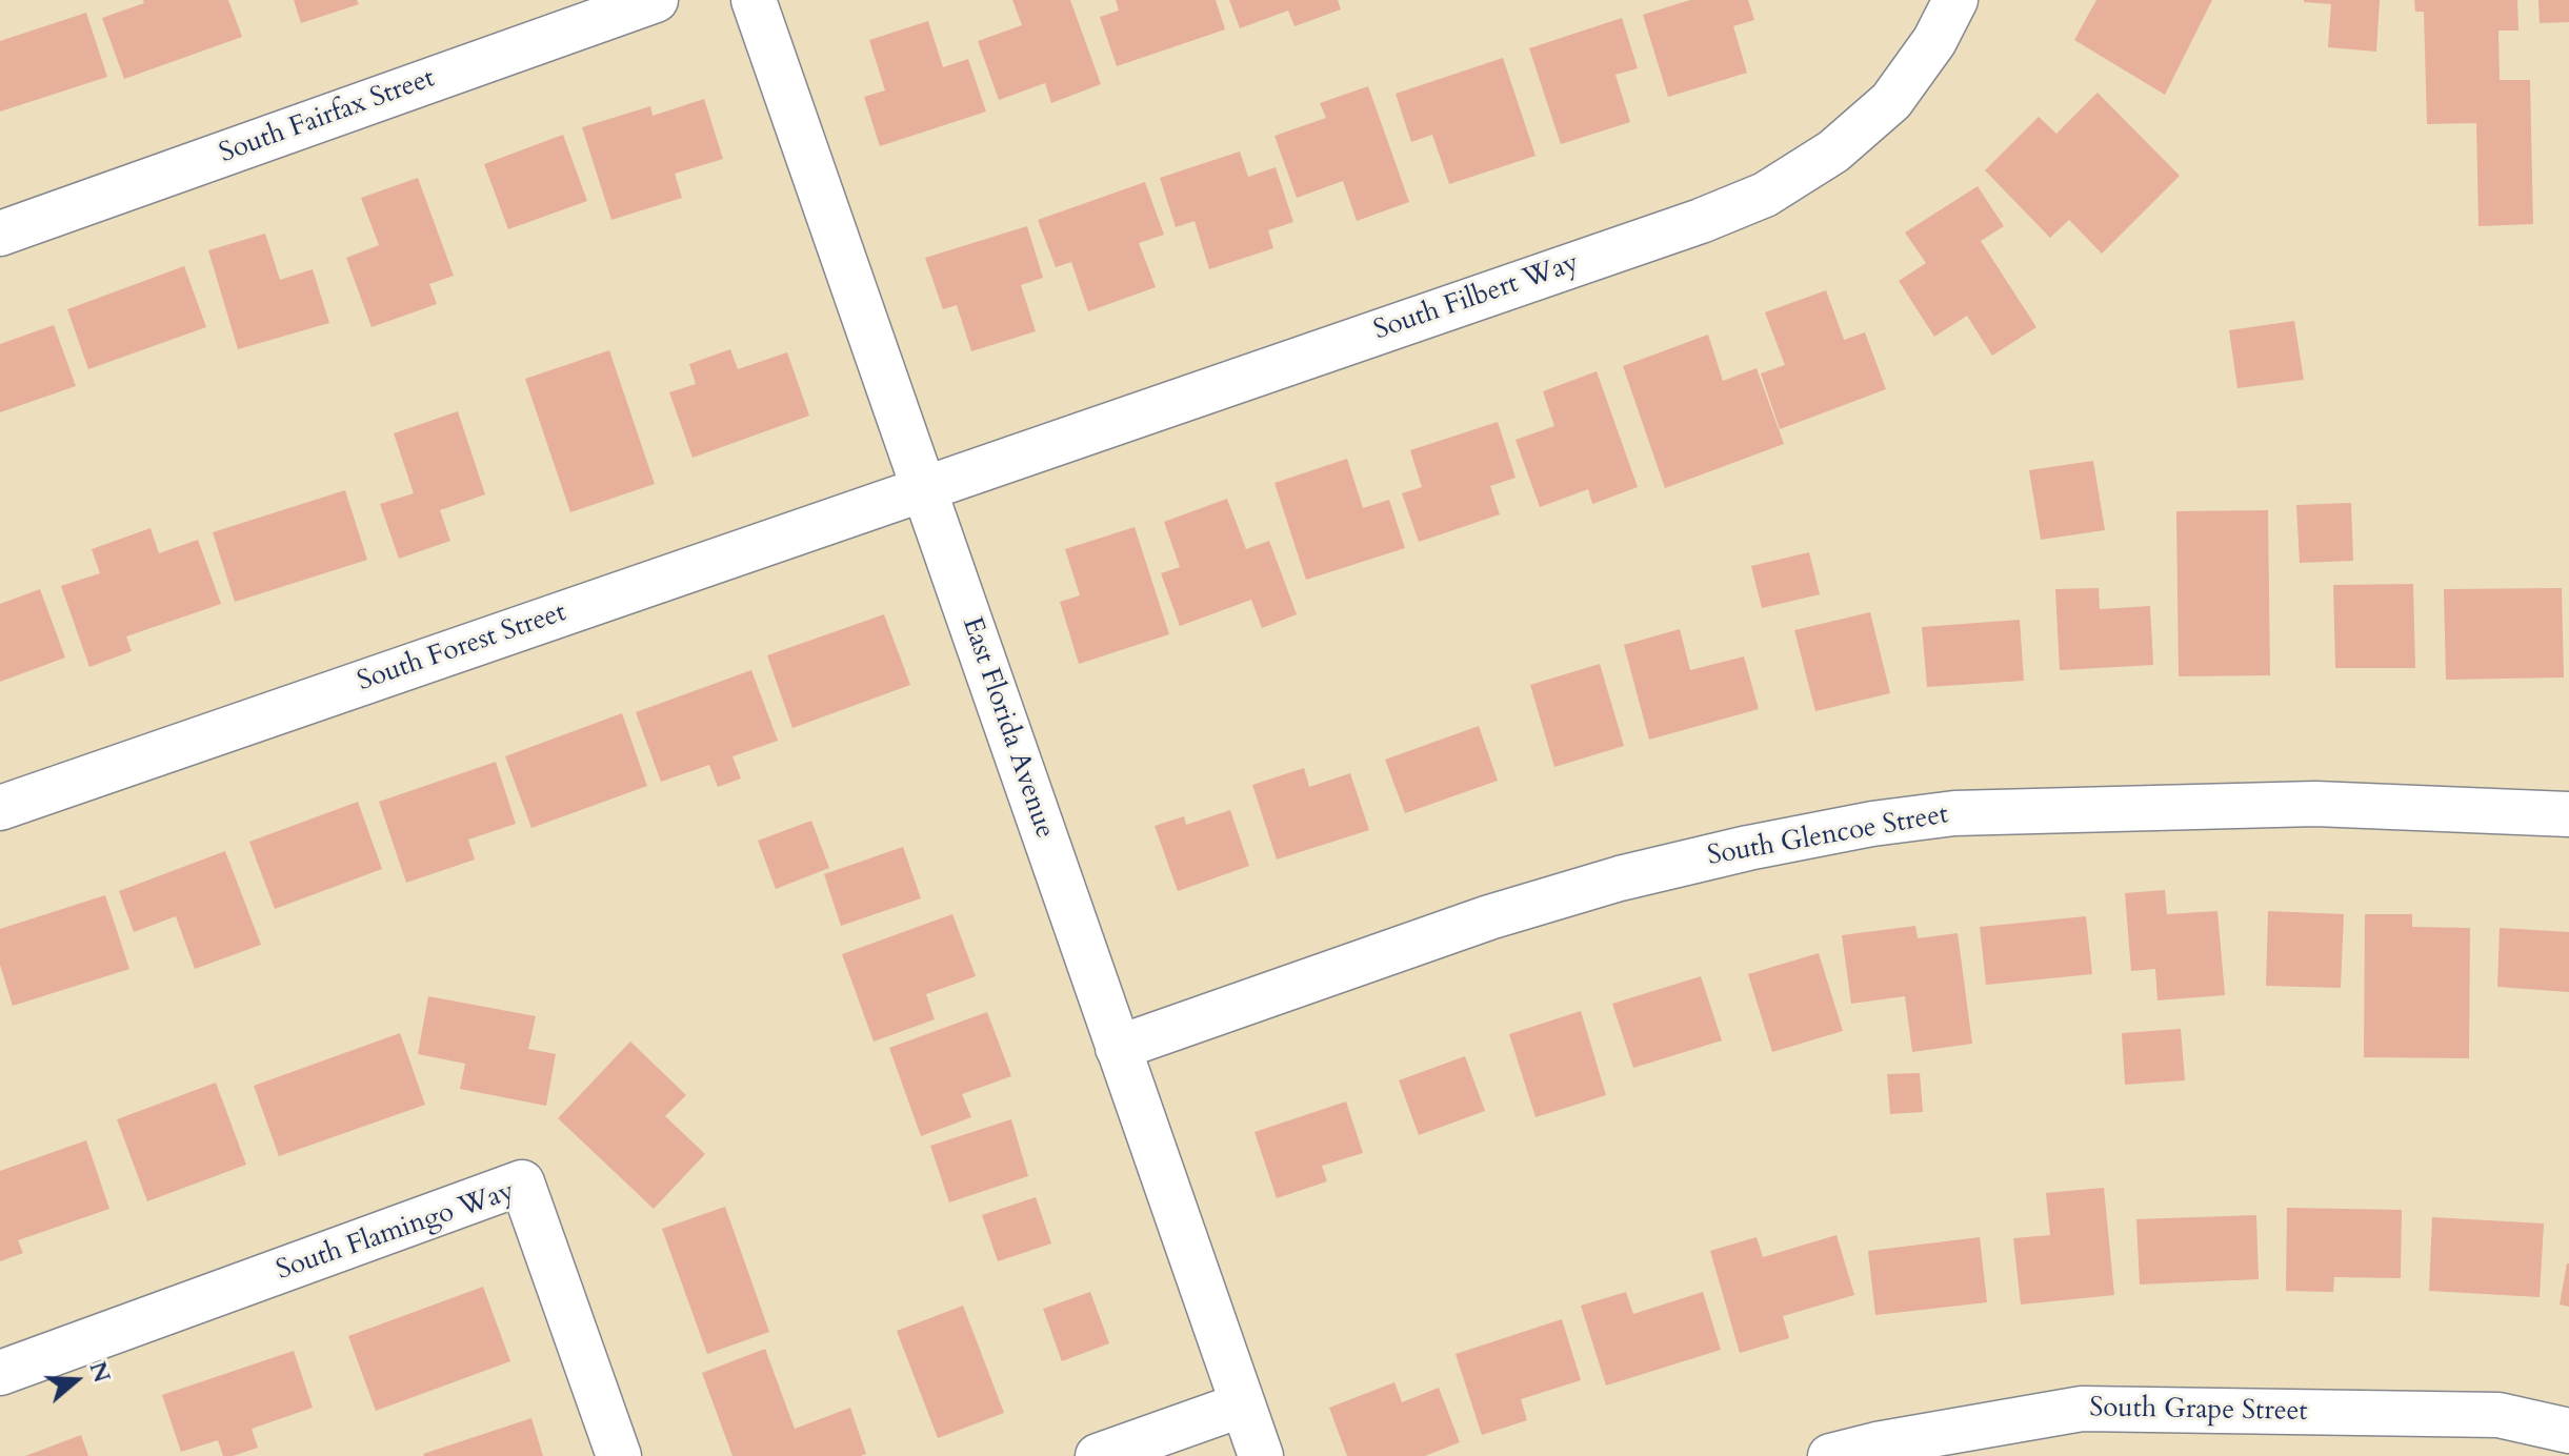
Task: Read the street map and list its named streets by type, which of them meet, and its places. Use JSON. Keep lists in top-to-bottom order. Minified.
{"streets":{"street":["South Fairfax Street","South Filbert Way","South Forest Street","East Florida Avenue","South Glencoe Street","South Flamingo Way","South Grape Street"]},"crossings":[["South Filbert Way","South Forest Street"],["South Filbert Way","East Florida Avenue"],["South Forest Street","East Florida Avenue"],["East Florida Avenue","South Glencoe Street"]],"north":"right"}
